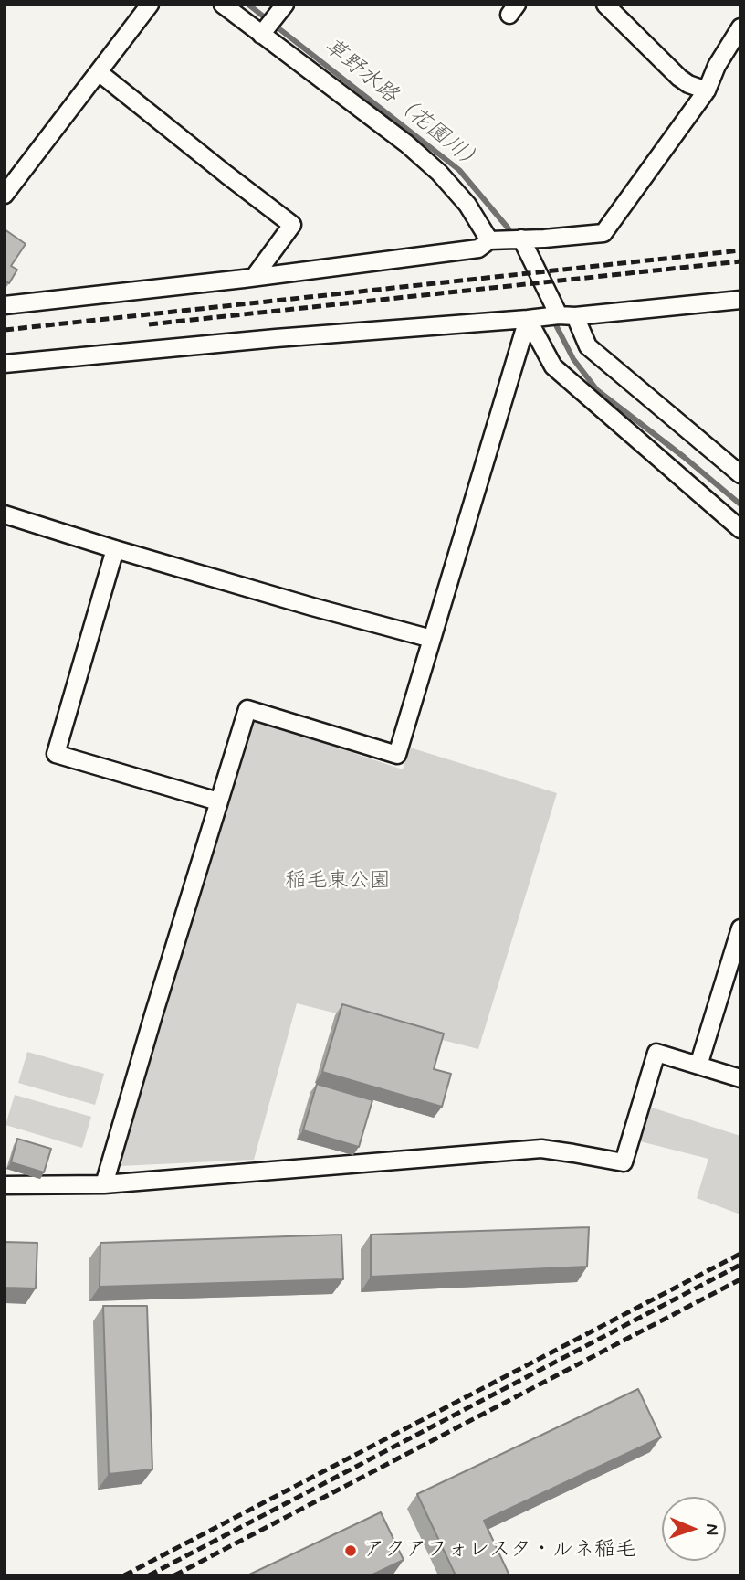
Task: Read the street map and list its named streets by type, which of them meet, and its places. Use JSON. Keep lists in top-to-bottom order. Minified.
{"water":["草野水路（花園川）"],"parks":["稲毛東公園"],"places":["アクアフォレスタ・ルネ稲毛"],"north":"right"}
